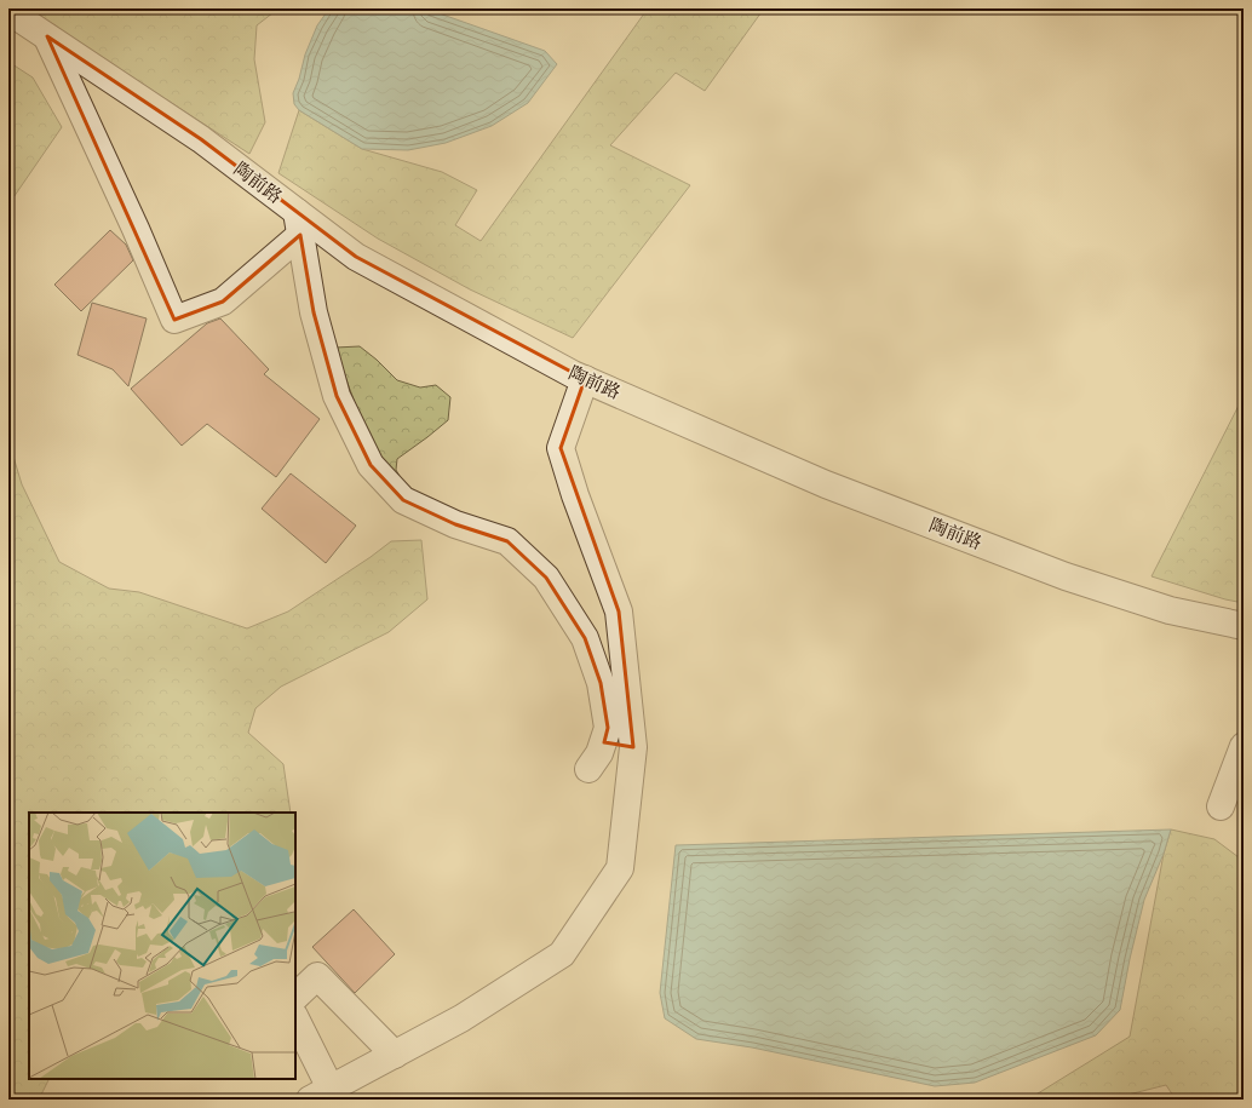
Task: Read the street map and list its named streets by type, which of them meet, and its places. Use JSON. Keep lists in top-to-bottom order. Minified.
{"streets":{"street":["陶前路"]}}
